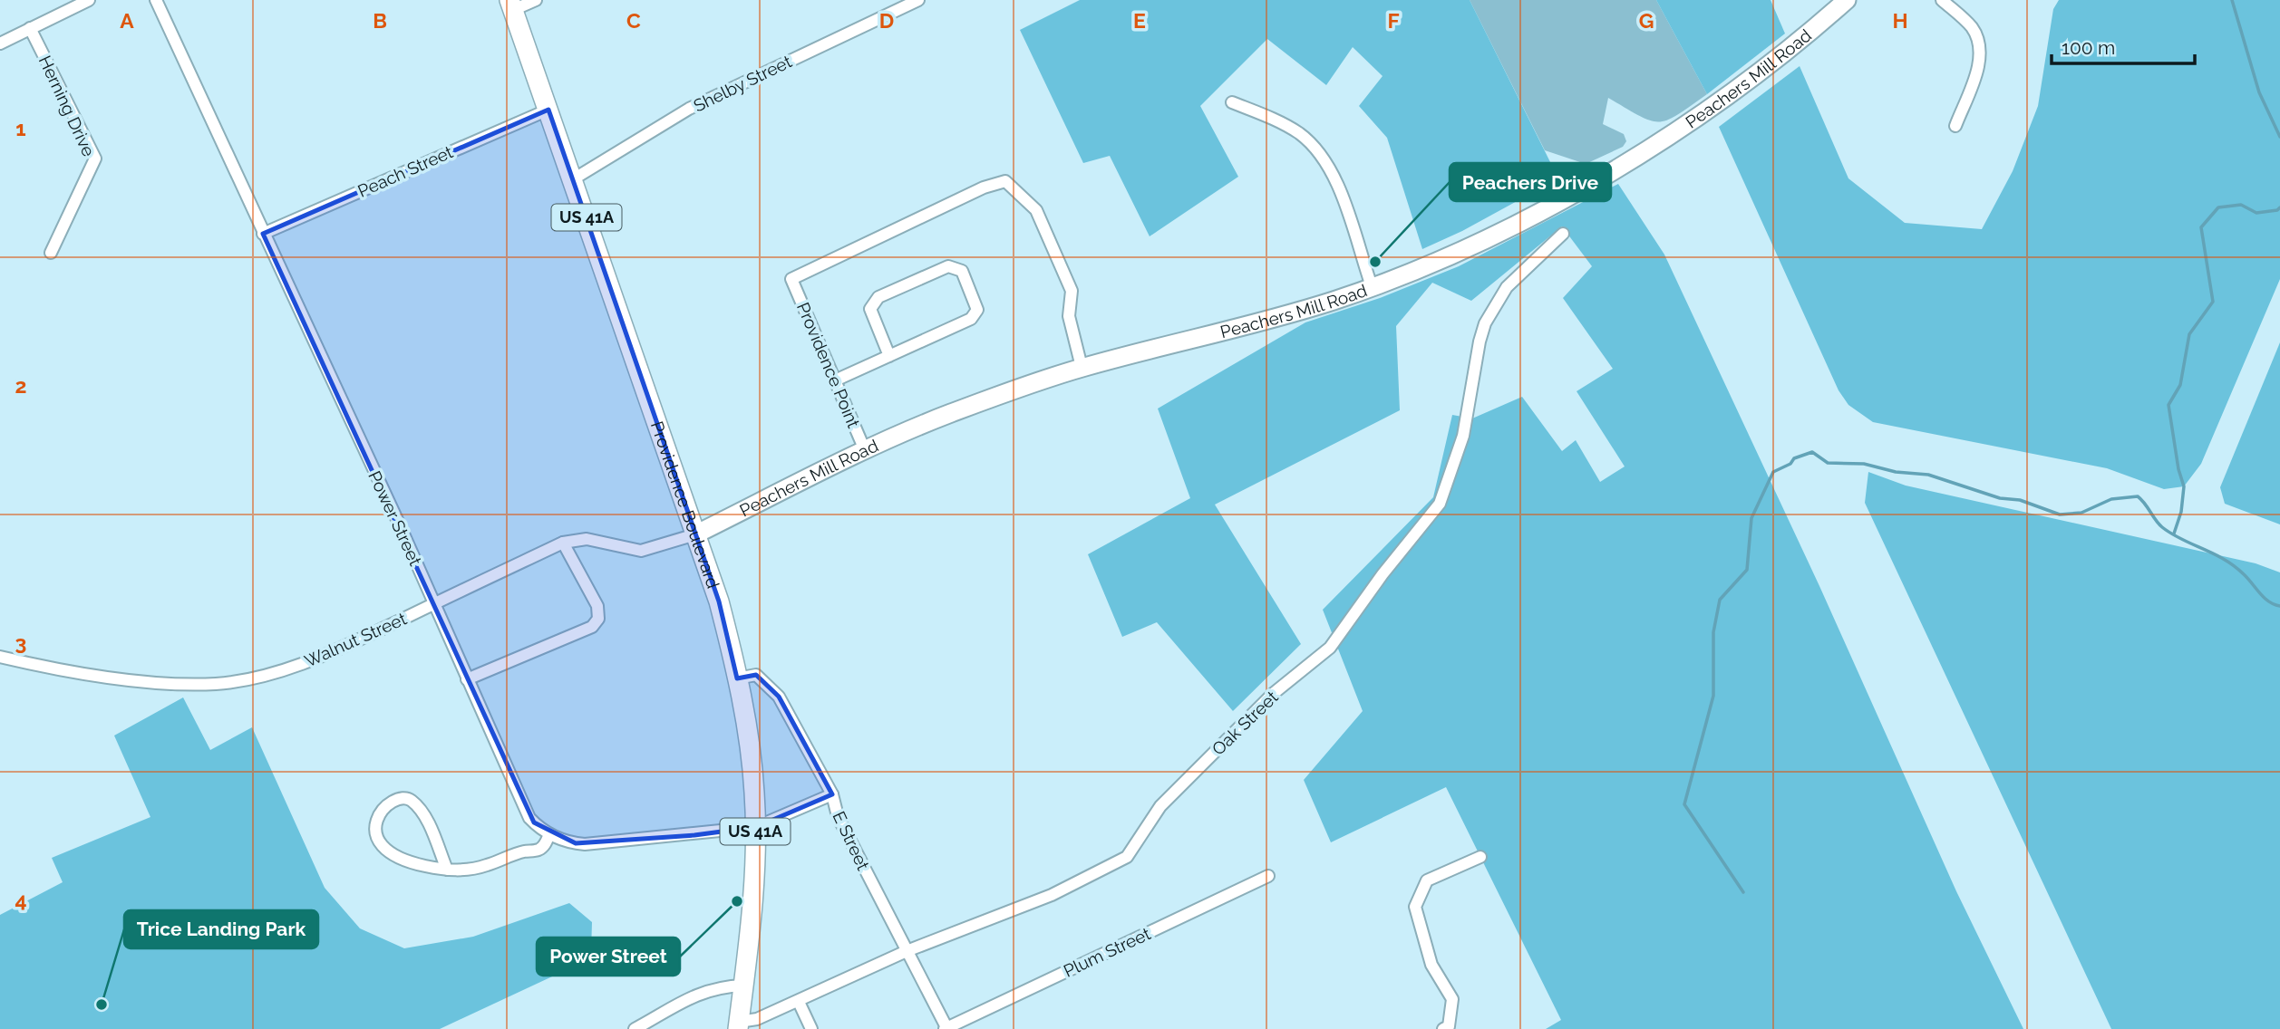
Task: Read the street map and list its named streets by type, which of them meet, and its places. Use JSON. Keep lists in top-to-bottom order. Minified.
{"streets":{"highway":["US 41A","Providence Boulevard"],"main road":["Peachers Mill Road"],"street":["Shelby Street","Herning Drive","Peach Street","Providence Point","Power Street","Walnut Street","Oak Street","E Street","Plum Street"]},"crossings":[["Peachers Mill Road","Providence Point"],["Peachers Mill Road","Providence Boulevard"],["Peachers Mill Road","Walnut Street"],["Shelby Street","Providence Boulevard"],["Peach Street","Providence Boulevard"],["Peach Street","Power Street"],["Providence Boulevard","Power Street"],["Providence Boulevard","Walnut Street"],["Providence Boulevard","Oak Street"],["Providence Boulevard","E Street"],["Power Street","Walnut Street"],["Power Street","E Street"],["Oak Street","E Street"],["E Street","Plum Street"]],"places":["Peachers Drive","Power Street","Trice Landing Park"],"scale_bar":"100 m","grid":{"columns":["A","B","C","D","E","F","G","H"],"rows":["1","2","3","4"]}}
